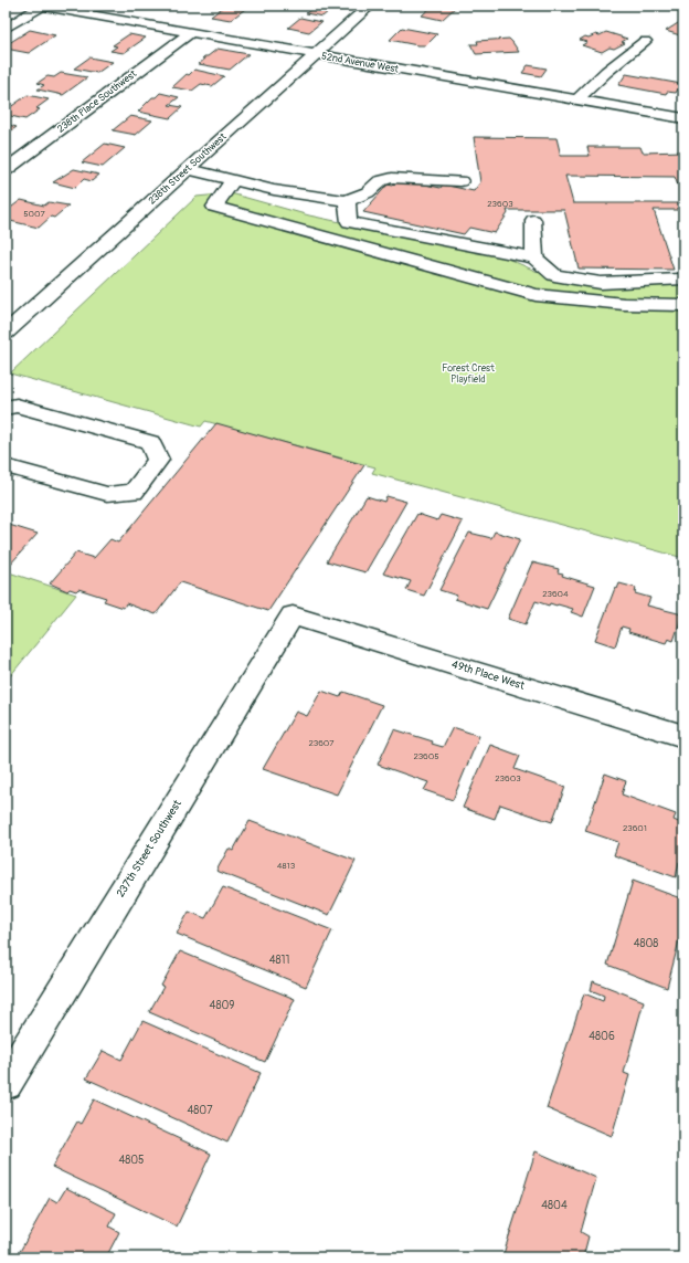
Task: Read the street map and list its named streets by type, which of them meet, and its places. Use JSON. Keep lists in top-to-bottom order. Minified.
{"streets":{"street":["52nd Avenue West","238th Place Southwest","238th Street Southwest","49th Place West","237th Street Southwest"]},"crossings":[["52nd Avenue West","238th Place Southwest"],["52nd Avenue West","238th Street Southwest"],["49th Place West","237th Street Southwest"]],"parks":["Forest Crest Playfield"],"house_numbers":["23603","5007","23604","23607","23605","23603","23601","4813","4808","4811","4809","4806","4807","4805","4804"]}
